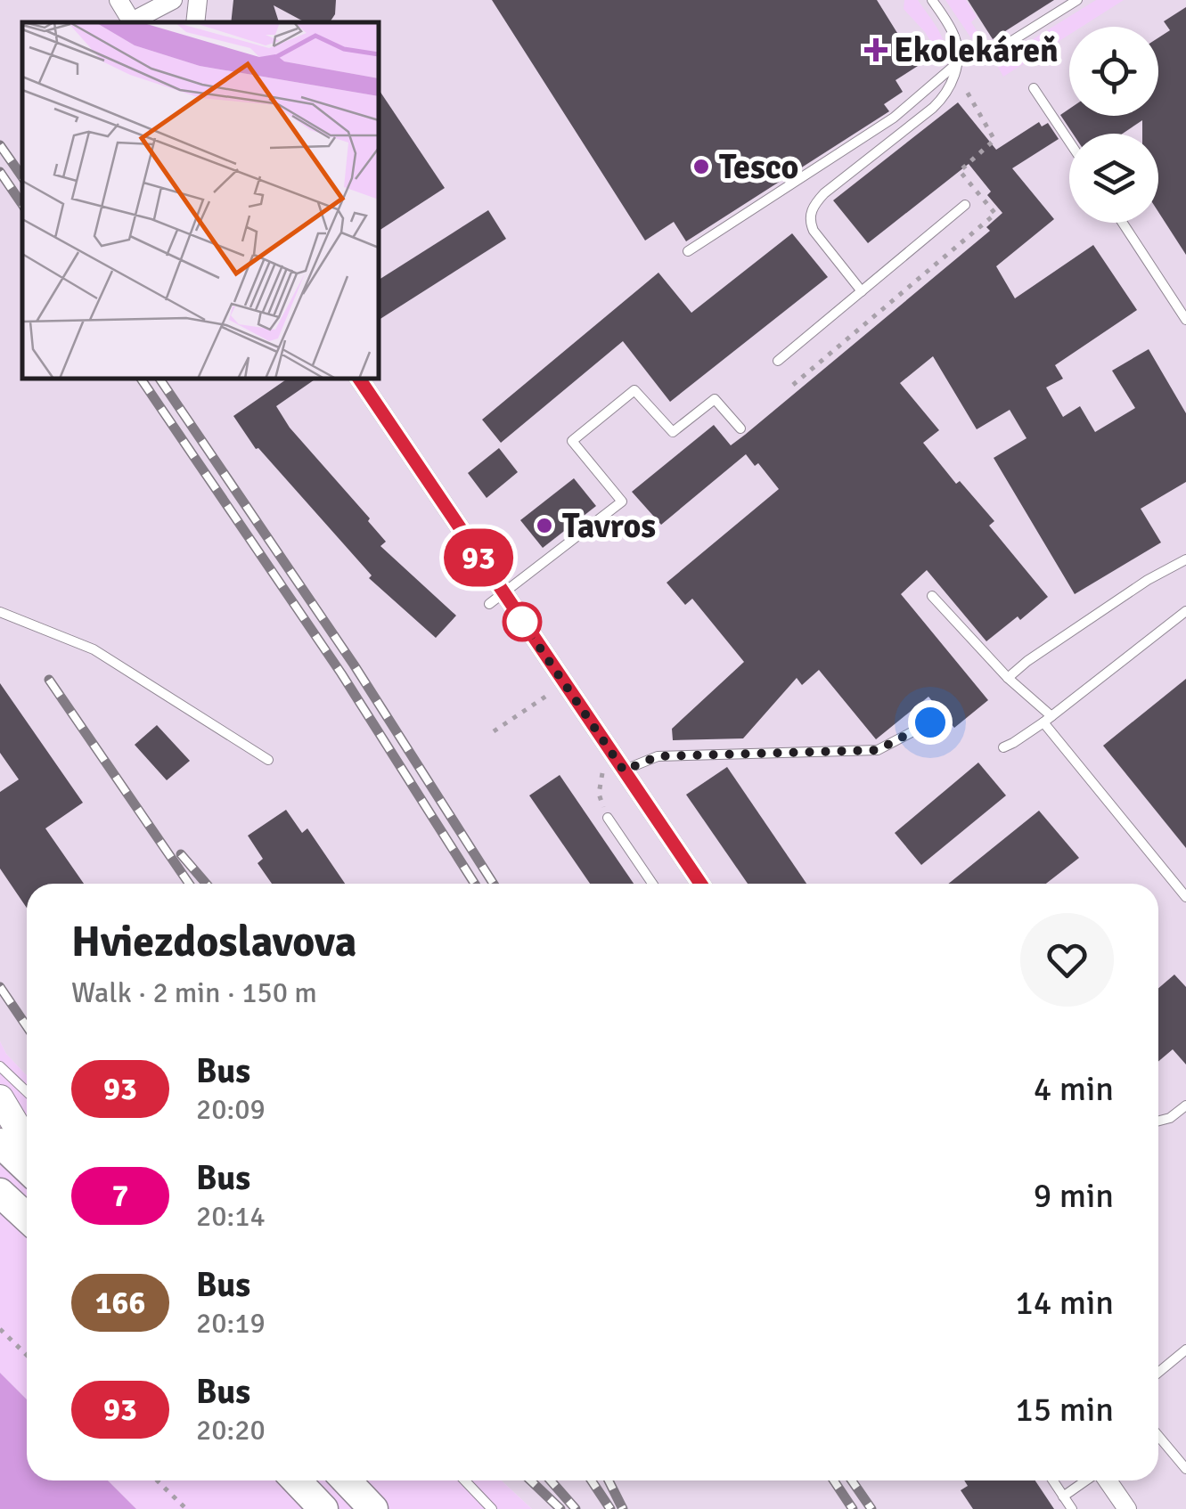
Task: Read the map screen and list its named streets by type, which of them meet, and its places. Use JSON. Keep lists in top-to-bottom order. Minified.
{"places":{"health":["Ekolekáreň"],"other":["Tesco","Tavros"]},"lines":["bus line 93"],"page":{"on_map":"93","heading":["Hviezdoslavova","Walk · 2 min · 150 m"],"list":[{"mark":"93","name":"Bus","note":"20:09","value":"4 min"},{"mark":"7","name":"Bus","note":"20:14","value":"9 min"},{"mark":"166","name":"Bus","note":"20:19","value":"14 min"},{"mark":"93","name":"Bus","note":"20:20","value":"15 min"}]}}
